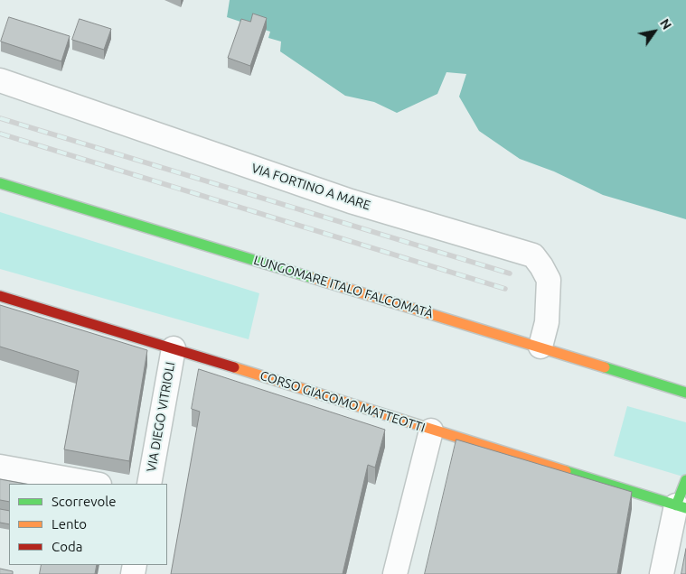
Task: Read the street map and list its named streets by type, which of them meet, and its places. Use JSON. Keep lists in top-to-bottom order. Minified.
{"streets":{"main road":["LUNGOMARE ITALO FALCOMATÀ","CORSO GIACOMO MATTEOTTI"],"street":["VIA FORTINO A MARE","VIA DIEGO VITRIOLI"]},"crossings":[["VIA FORTINO A MARE","LUNGOMARE ITALO FALCOMATÀ"],["CORSO GIACOMO MATTEOTTI","VIA DIEGO VITRIOLI"]],"legend":["Scorrevole","Lento","Coda"],"north":"top right"}
